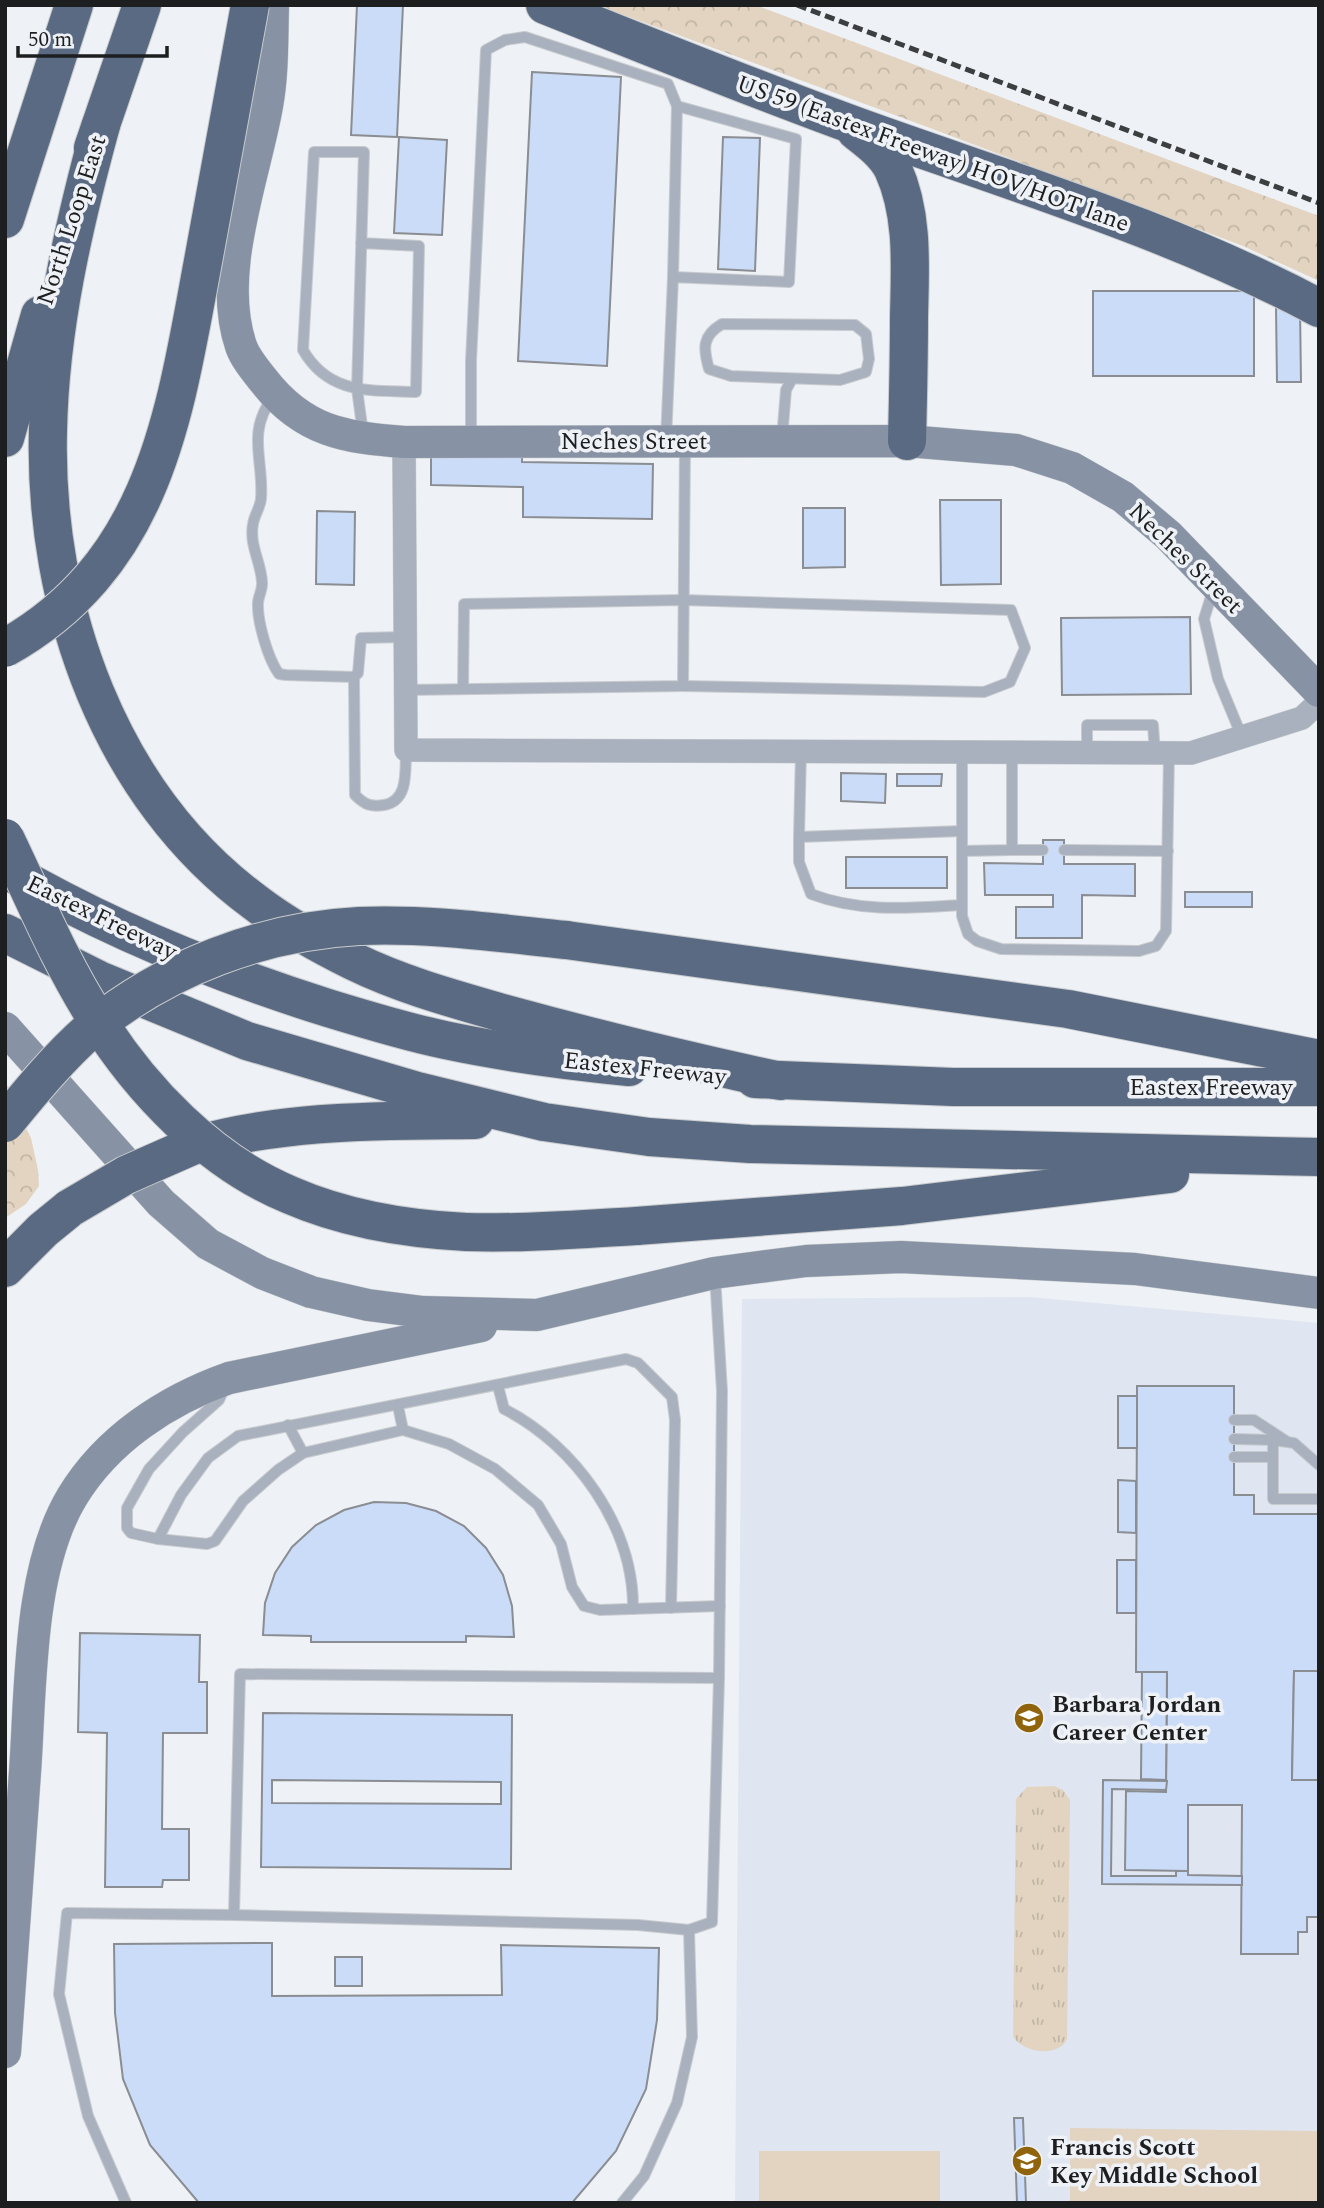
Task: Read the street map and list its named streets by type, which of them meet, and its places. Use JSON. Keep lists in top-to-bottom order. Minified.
{"streets":{"highway":["US 59 (Eastex Freeway) HOV/HOT lane","North Loop East","Eastex Freeway"],"main road":["Neches Street"]},"places":{"school or university":["Barbara Jordan Career Center","Francis Scott Key Middle School"]},"scale_bar":"50 m"}
